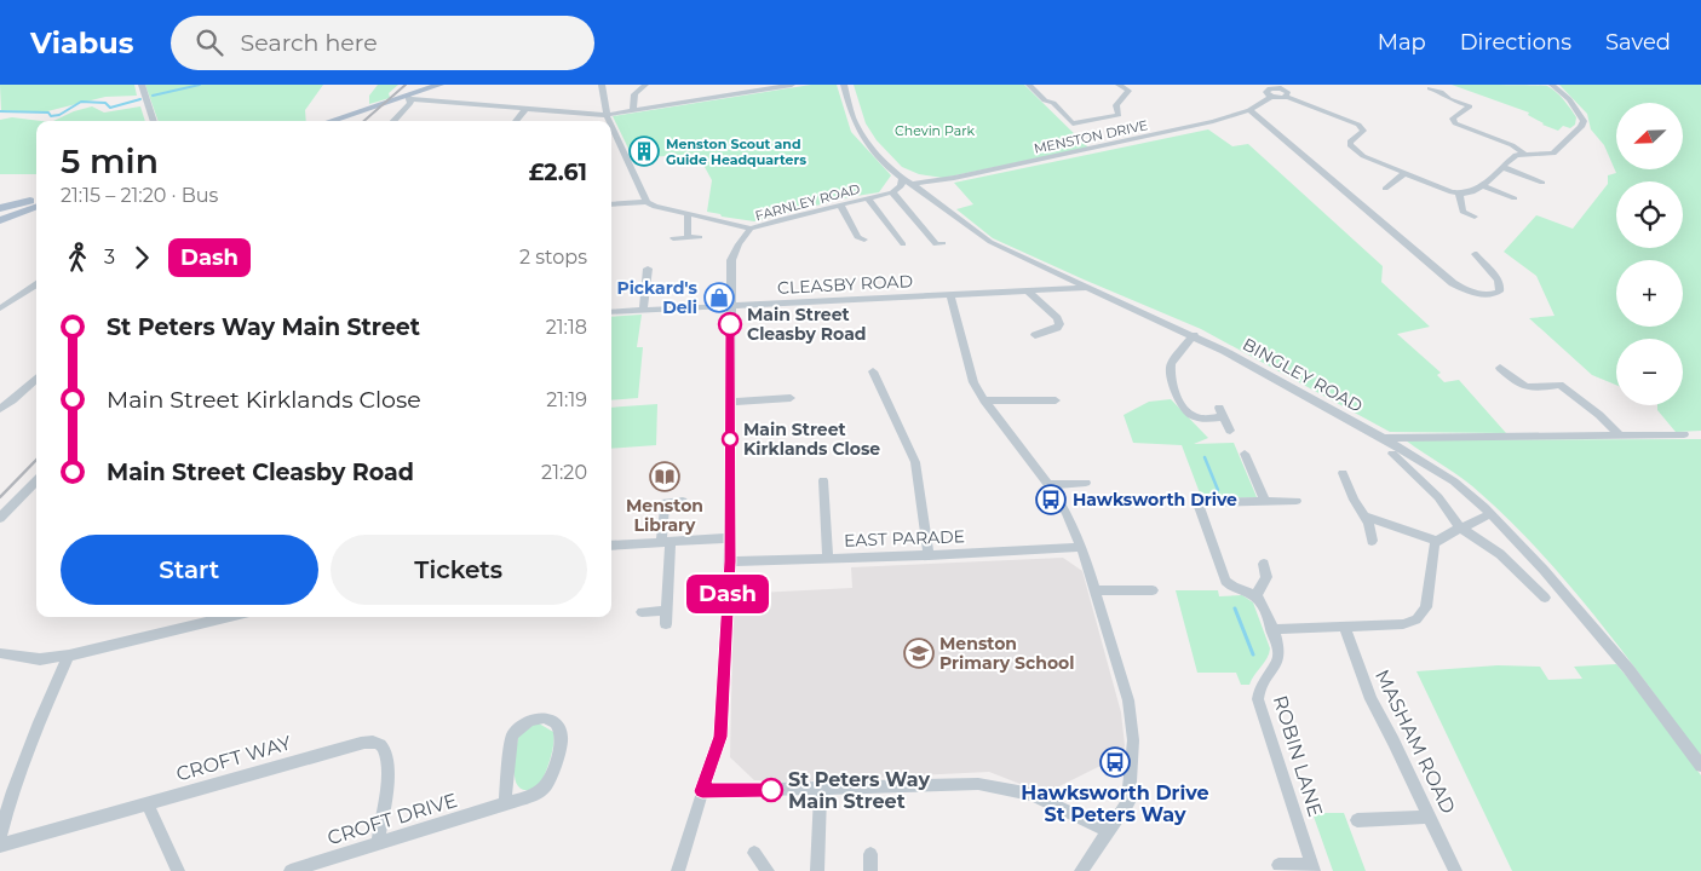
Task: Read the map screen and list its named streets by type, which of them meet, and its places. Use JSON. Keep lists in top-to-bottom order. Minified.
{"streets":{"street":["MENSTON DRIVE","FARNLEY ROAD","CLEASBY ROAD","BINGLEY ROAD","EAST PARADE","MASHAM ROAD","ROBIN LANE","CROFT WAY","CROFT DRIVE"]},"crossings":[["MENSTON DRIVE","BINGLEY ROAD"],["CLEASBY ROAD","BINGLEY ROAD"],["CROFT WAY","CROFT DRIVE"]],"parks":["Chevin Park"],"places":{"building":["Menston Scout and Guide Headquarters"],"shop":["Pickard's Deli"],"other":["Main Street Cleasby Road","Main Street Kirklands Close","St Peters Way Main Street"],"library":["Menston Library"],"bus stop":["Hawksworth Drive","Hawksworth Drive St Peters Way"],"school or university":["Menston Primary School"]},"lines":["bus line Dash"],"north":"bottom left","page":{"header":"Viabus","search":"Search here","nav":["Map","Directions","Saved"],"on_map":"Dash","map_buttons":["+","−"],"heading":["5 min","21:15 – 21:20 · Bus","£2.61"],"legs":["3","Dash","2 stops"],"list":[{"name":"St Peters Way Main Street","value":"21:18"},{"name":"Main Street Kirklands Close","value":"21:19"},{"name":"Main Street Cleasby Road","value":"21:20"}],"buttons":["Start","Tickets"]}}
